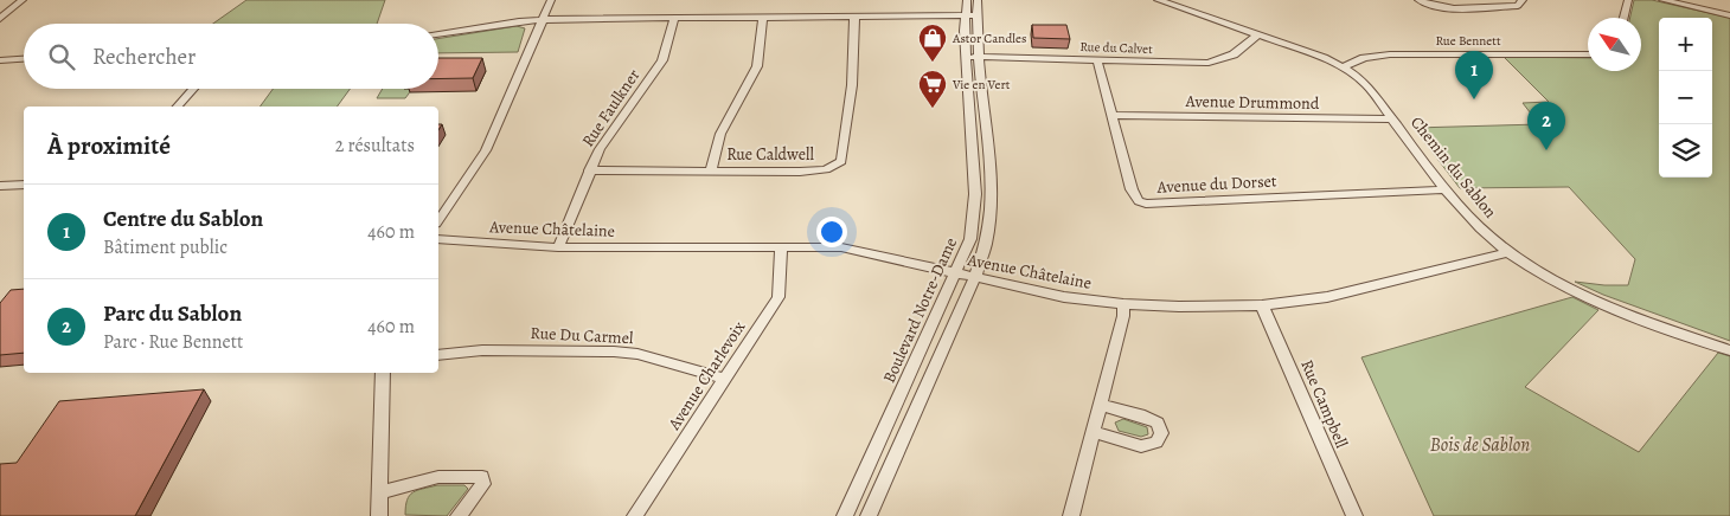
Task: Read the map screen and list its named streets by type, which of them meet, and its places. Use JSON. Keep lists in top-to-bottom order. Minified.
{"streets":{"street":["Rue Bennett","Rue du Calvet","Avenue Drummond","Rue Faulkner","Rue Caldwell","Chemin du Sablon","Avenue du Dorset","Avenue Châtelaine","Boulevard Notre-Dame","Rue Du Carmel","Avenue Charlevoix","Rue Campbell"]},"crossings":[["Rue Bennett","Chemin du Sablon"],["Rue du Calvet","Chemin du Sablon"],["Rue du Calvet","Avenue du Dorset"],["Rue du Calvet","Boulevard Notre-Dame"],["Avenue Drummond","Chemin du Sablon"],["Avenue Drummond","Avenue du Dorset"],["Rue Faulkner","Rue Caldwell"],["Rue Faulkner","Avenue Châtelaine"],["Chemin du Sablon","Avenue du Dorset"],["Chemin du Sablon","Avenue Châtelaine"],["Avenue Châtelaine","Boulevard Notre-Dame"],["Avenue Châtelaine","Avenue Charlevoix"],["Avenue Châtelaine","Rue Campbell"],["Rue Du Carmel","Avenue Charlevoix"]],"parks":["Bois de Sablon"],"places":{"shop":["Astor Candles"],"supermarket":["Vie en Vert"]},"north":"top left","page":{"map_buttons":["+","−"],"search":"Rechercher","pins":["1","2"],"heading":["À proximité","2 résultats"],"list":[{"mark":"1","name":"Centre du Sablon","note":"Bâtiment public","value":"460 m"},{"mark":"2","name":"Parc du Sablon","note":"Parc · Rue Bennett","value":"460 m"}]}}
